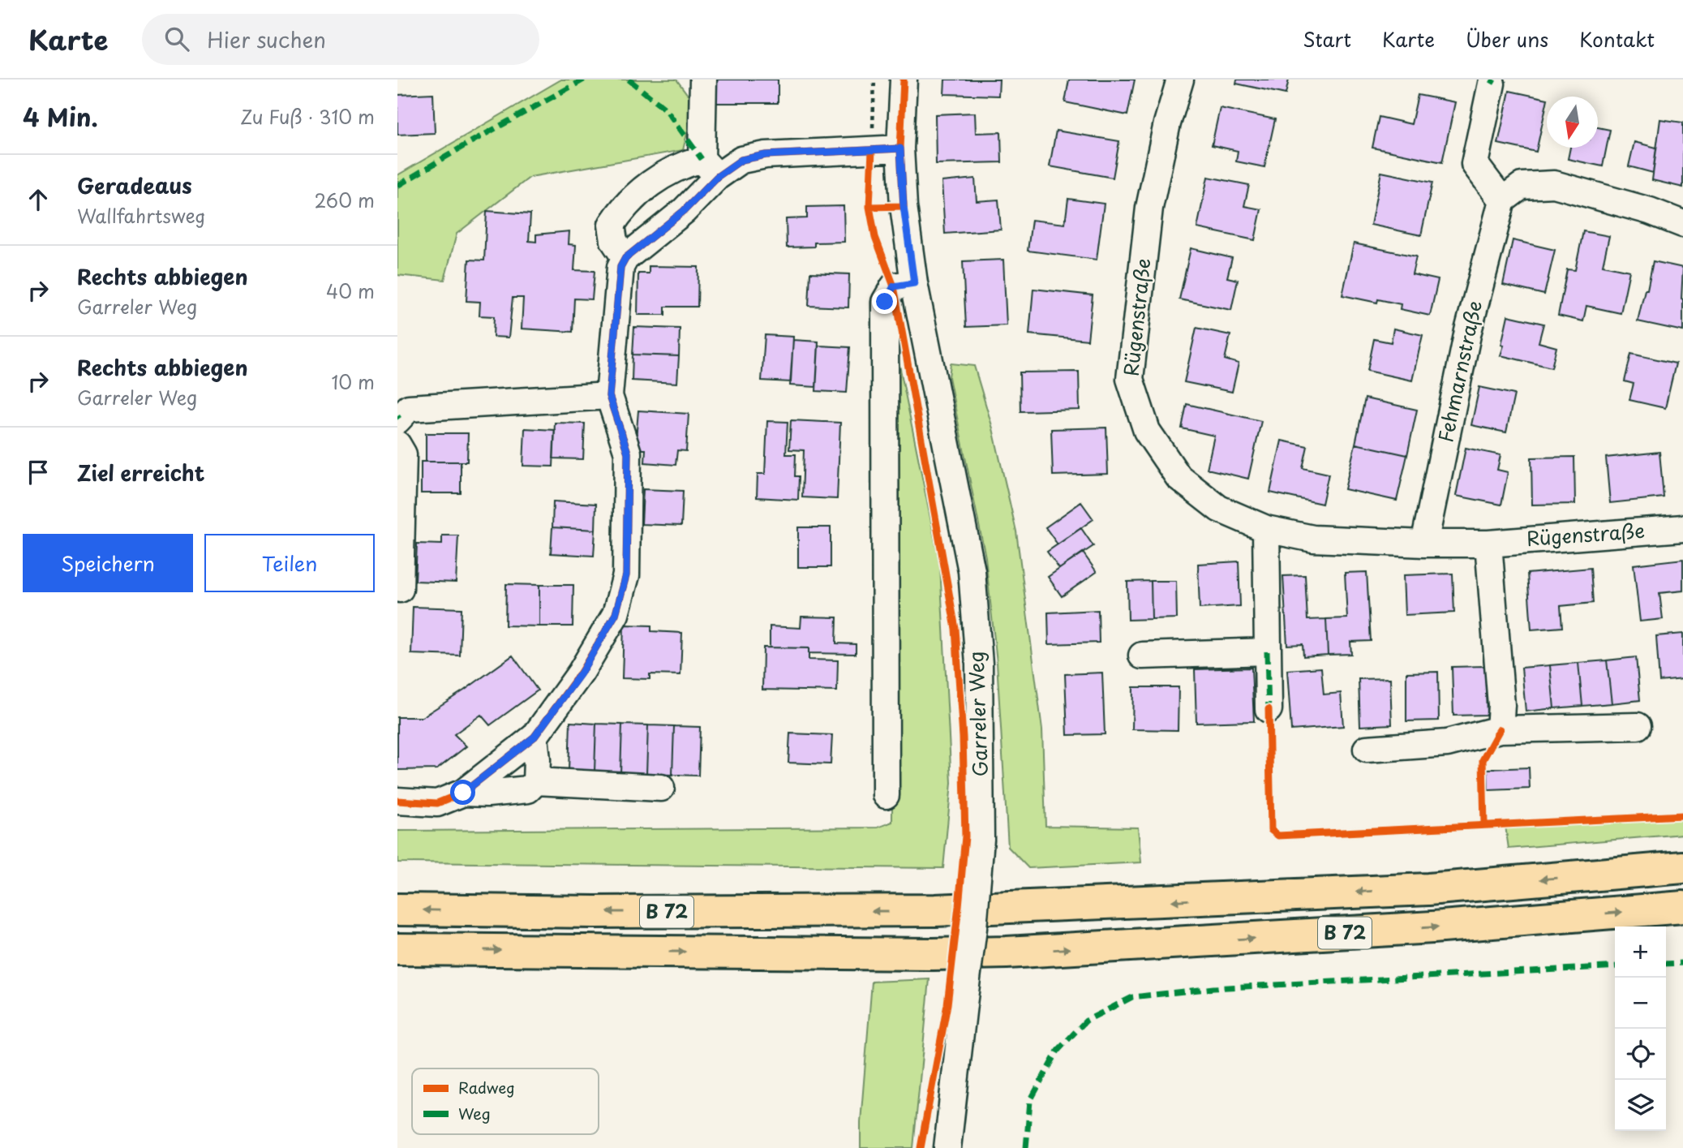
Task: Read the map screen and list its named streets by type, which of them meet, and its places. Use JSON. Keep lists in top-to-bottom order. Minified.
{"streets":{"highway":["B 72"],"street":["Rügenstraße","Fehmarnstraße","Garreler Weg"]},"crossings":[["Rügenstraße","Fehmarnstraße"]],"legend":["Radweg","Weg"],"north":"bottom","page":{"header":"Karte","search":"Hier suchen","nav":["Start","Karte","Über uns","Kontakt"],"heading":["4 Min.","Zu Fuß · 310 m"],"list":[["Geradeaus","Wallfahrtsweg","260 m"],["Rechts abbiegen","Garreler Weg","40 m"],["Rechts abbiegen","Garreler Weg","10 m"],"Ziel erreicht"],"buttons":["Speichern","Teilen"],"map_buttons":["+","−"]}}
